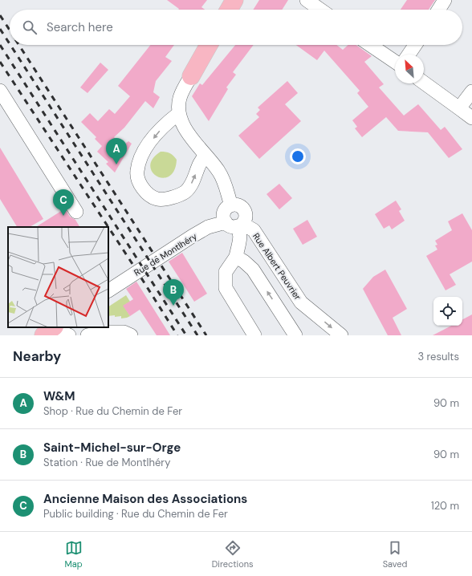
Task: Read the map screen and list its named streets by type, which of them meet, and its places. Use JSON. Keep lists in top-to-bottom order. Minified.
{"streets":{"street":["Rue de Montlhéry","Rue Albert Peuvrier"]},"crossings":[["Rue de Montlhéry","Rue Albert Peuvrier"]],"north":"top left","page":{"search":"Search here","pins":["A","C","B"],"heading":["Nearby","3 results"],"list":[{"mark":"A","name":"W&M","note":"Shop · Rue du Chemin de Fer","value":"90 m"},{"mark":"B","name":"Saint-Michel-sur-Orge","note":"Station · Rue de Montlhéry","value":"90 m"},{"mark":"C","name":"Ancienne Maison des Associations","note":"Public building · Rue du Chemin de Fer","value":"120 m"}],"nav":["Map","Directions","Saved"]}}
